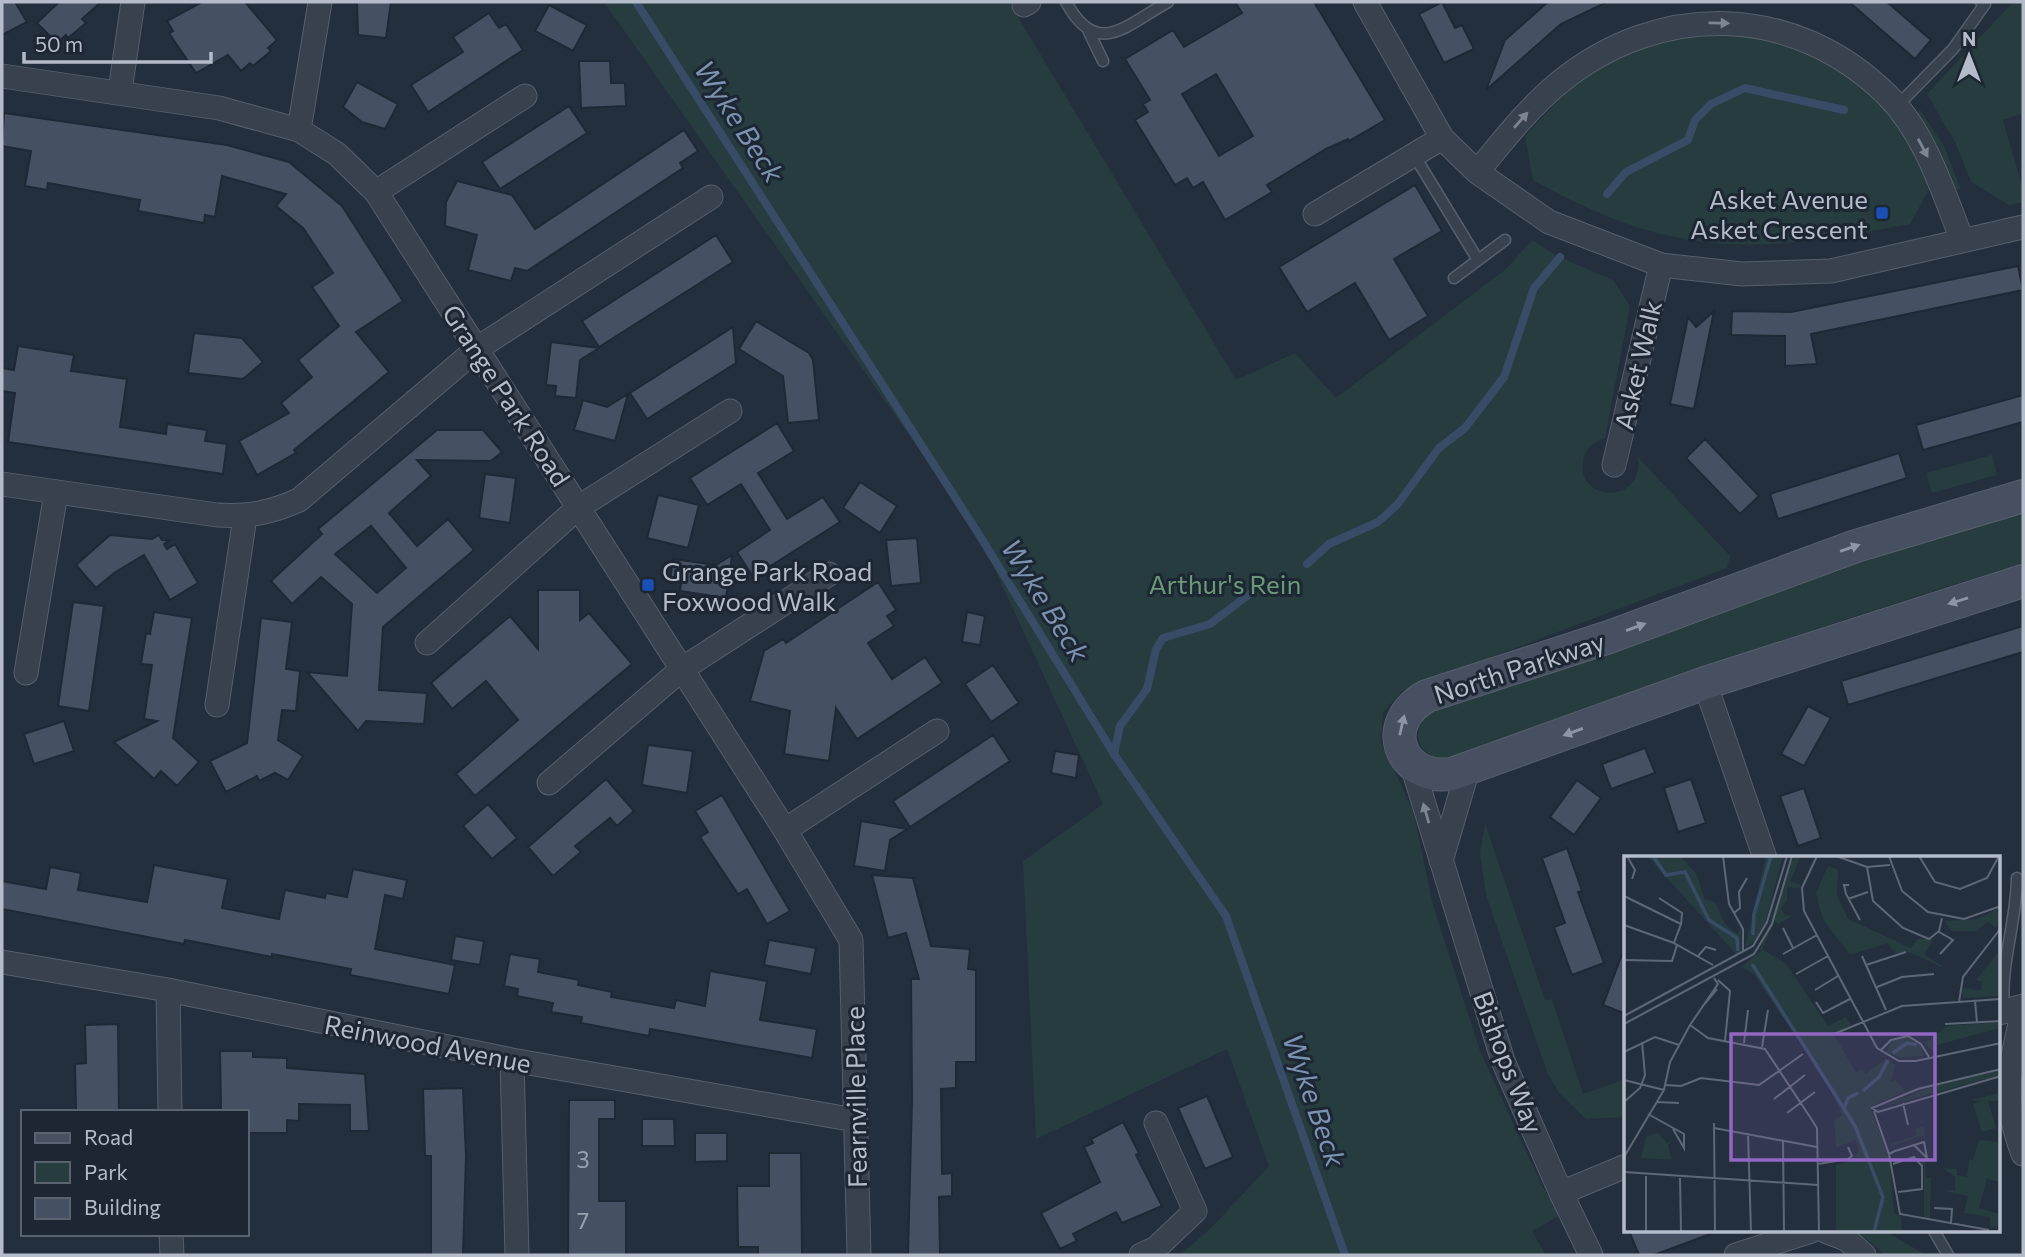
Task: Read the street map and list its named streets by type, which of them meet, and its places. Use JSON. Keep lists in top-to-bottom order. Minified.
{"streets":{"street":["Asket Walk","Grange Park Road","North Parkway","Reinwood Avenue","Bishops Way","Fearnville Place"]},"crossings":[["Grange Park Road","Fearnville Place"],["North Parkway","Bishops Way"],["Reinwood Avenue","Fearnville Place"]],"water":["Wyke Beck"],"parks":["Arthur's Rein"],"places":{"transit":["Asket Avenue Asket Crescent","Grange Park Road Foxwood Walk"]},"house_numbers":["3","7"],"legend":["Road","Park","Building"],"scale_bar":"50 m","north":"top"}
